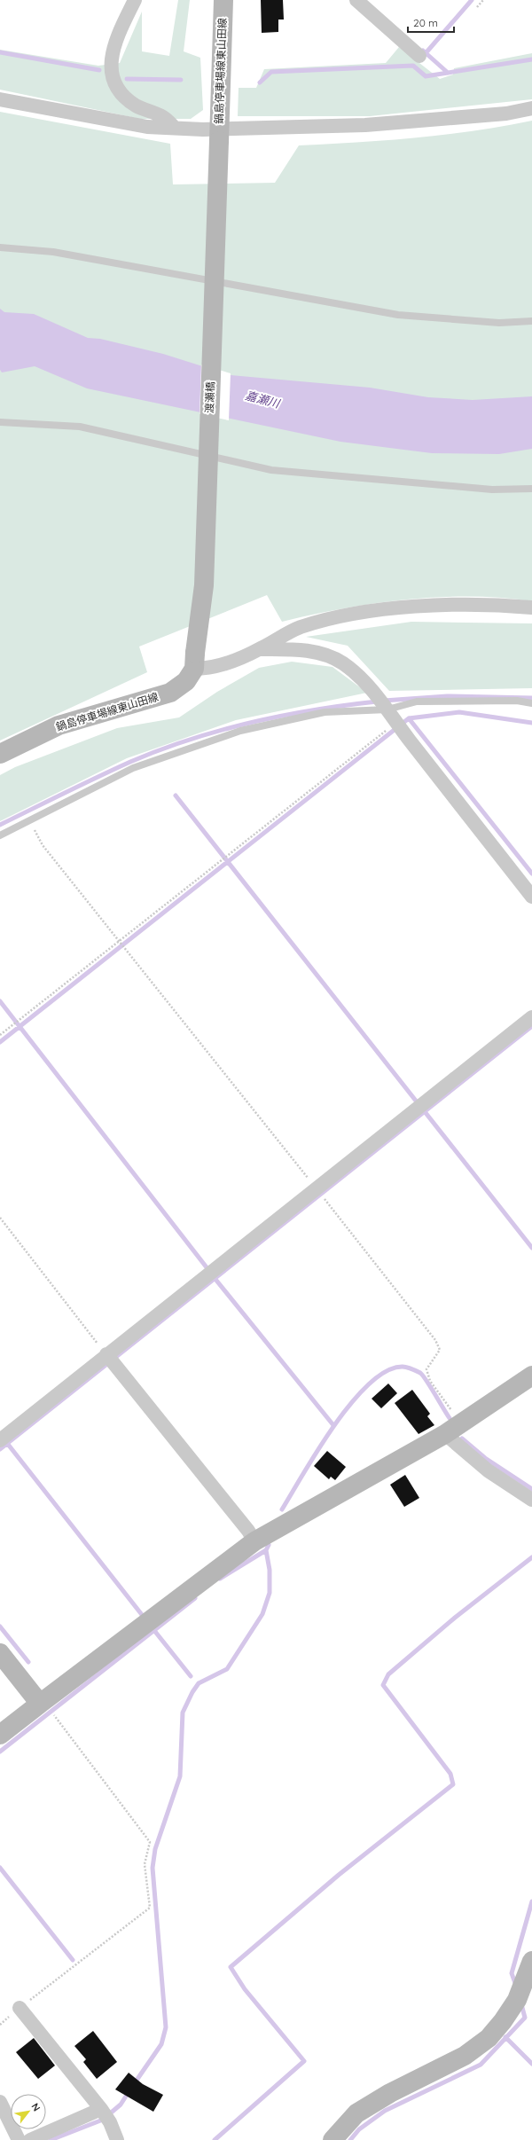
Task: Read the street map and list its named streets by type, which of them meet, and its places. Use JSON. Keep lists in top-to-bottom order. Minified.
{"streets":{"street":["鍋島停車場線東山田線","渡瀬橋"]},"crossings":[["鍋島停車場線東山田線","渡瀬橋"]],"water":["嘉瀬川"],"scale_bar":"20 m","north":"top right"}
